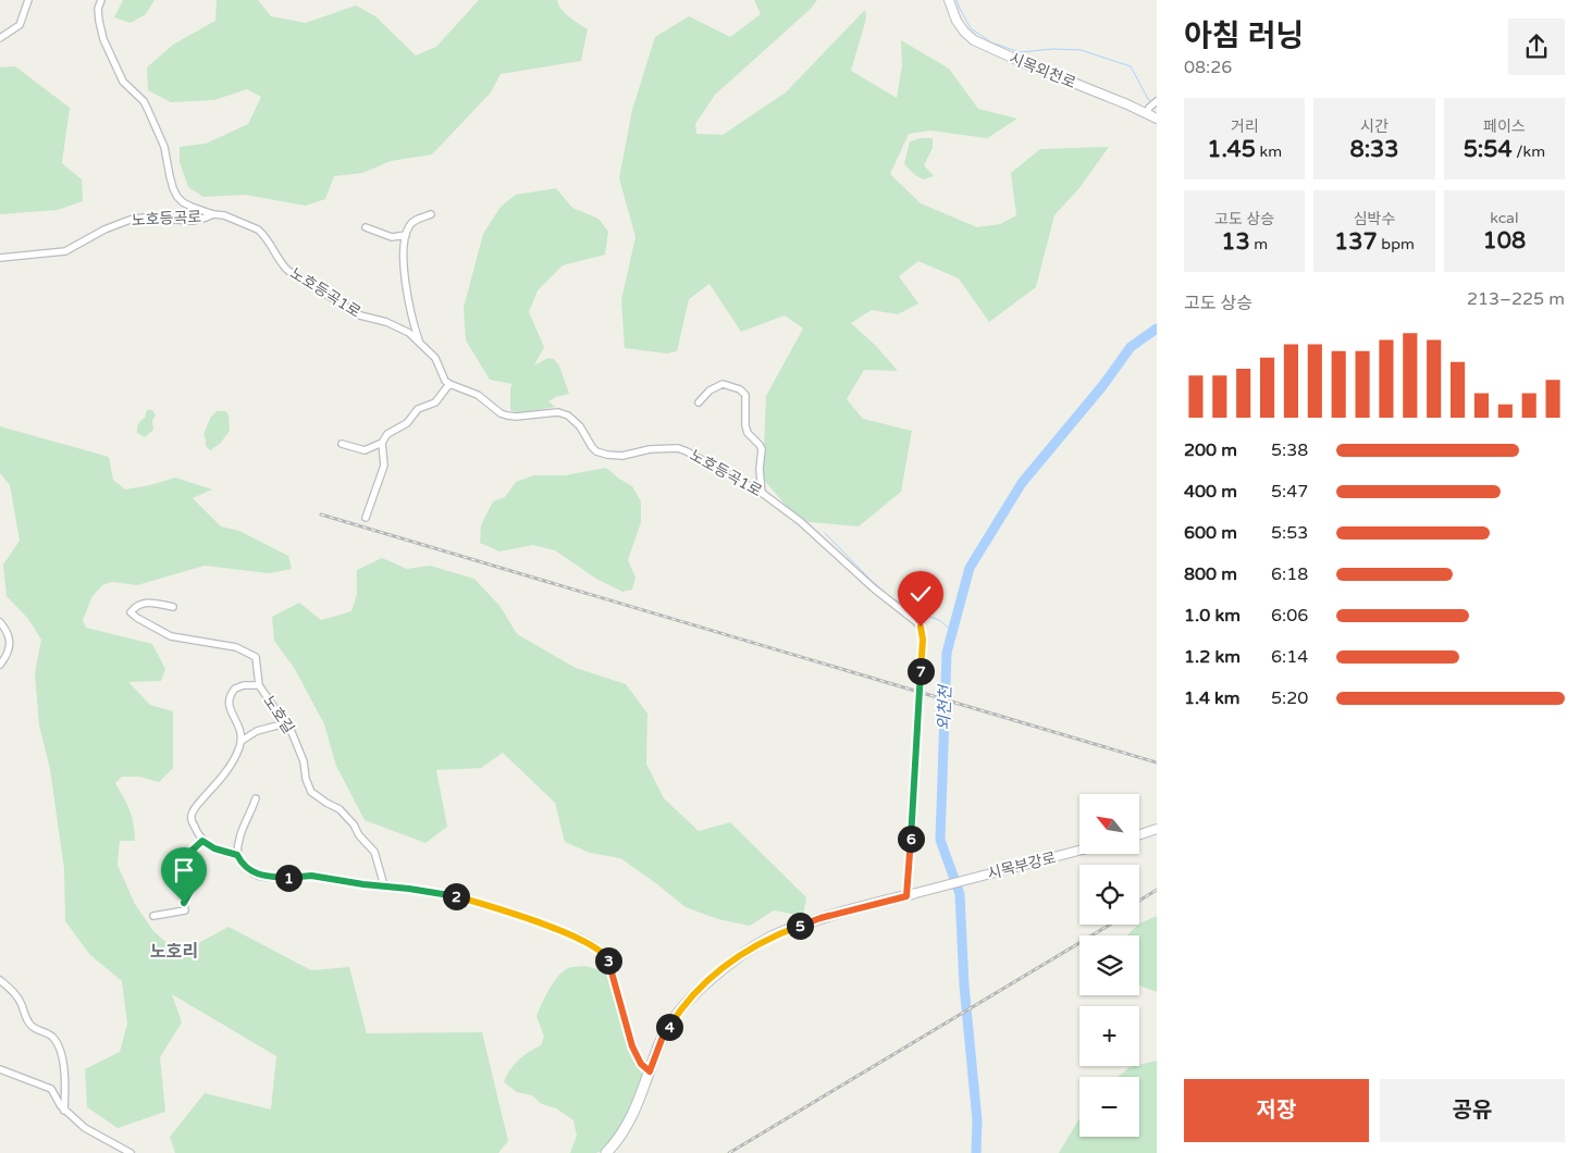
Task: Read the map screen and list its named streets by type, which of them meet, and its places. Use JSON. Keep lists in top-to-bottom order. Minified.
{"streets":{"street":["시목외천로","노호등곡로","노호등곡1로","노호길","시목부강로"]},"crossings":[["노호등곡로","노호등곡1로"],["노호등곡1로","시목부강로"]],"districts":["노호리"],"water":["외천천"],"north":"top left","page":{"heading":["아침 러닝","08:26"],"stats":[["거리","1.45 km"],["시간","8:33"],["페이스","5:54 /km"],["고도 상승","13 m"],["심박수","137 bpm"],["kcal","108"]],"chart":["고도 상승","213–225 m"],"list":[{"name":"200 m","note":"5:38"},{"name":"400 m","note":"5:47"},{"name":"600 m","note":"5:53"},{"name":"800 m","note":"6:18"},{"name":"1.0 km","note":"6:06"},{"name":"1.2 km","note":"6:14"},{"name":"1.4 km","note":"5:20"}],"pins":["7","6","1","2","5","3","4"],"map_buttons":["+","−"],"buttons":["저장","공유"]}}
